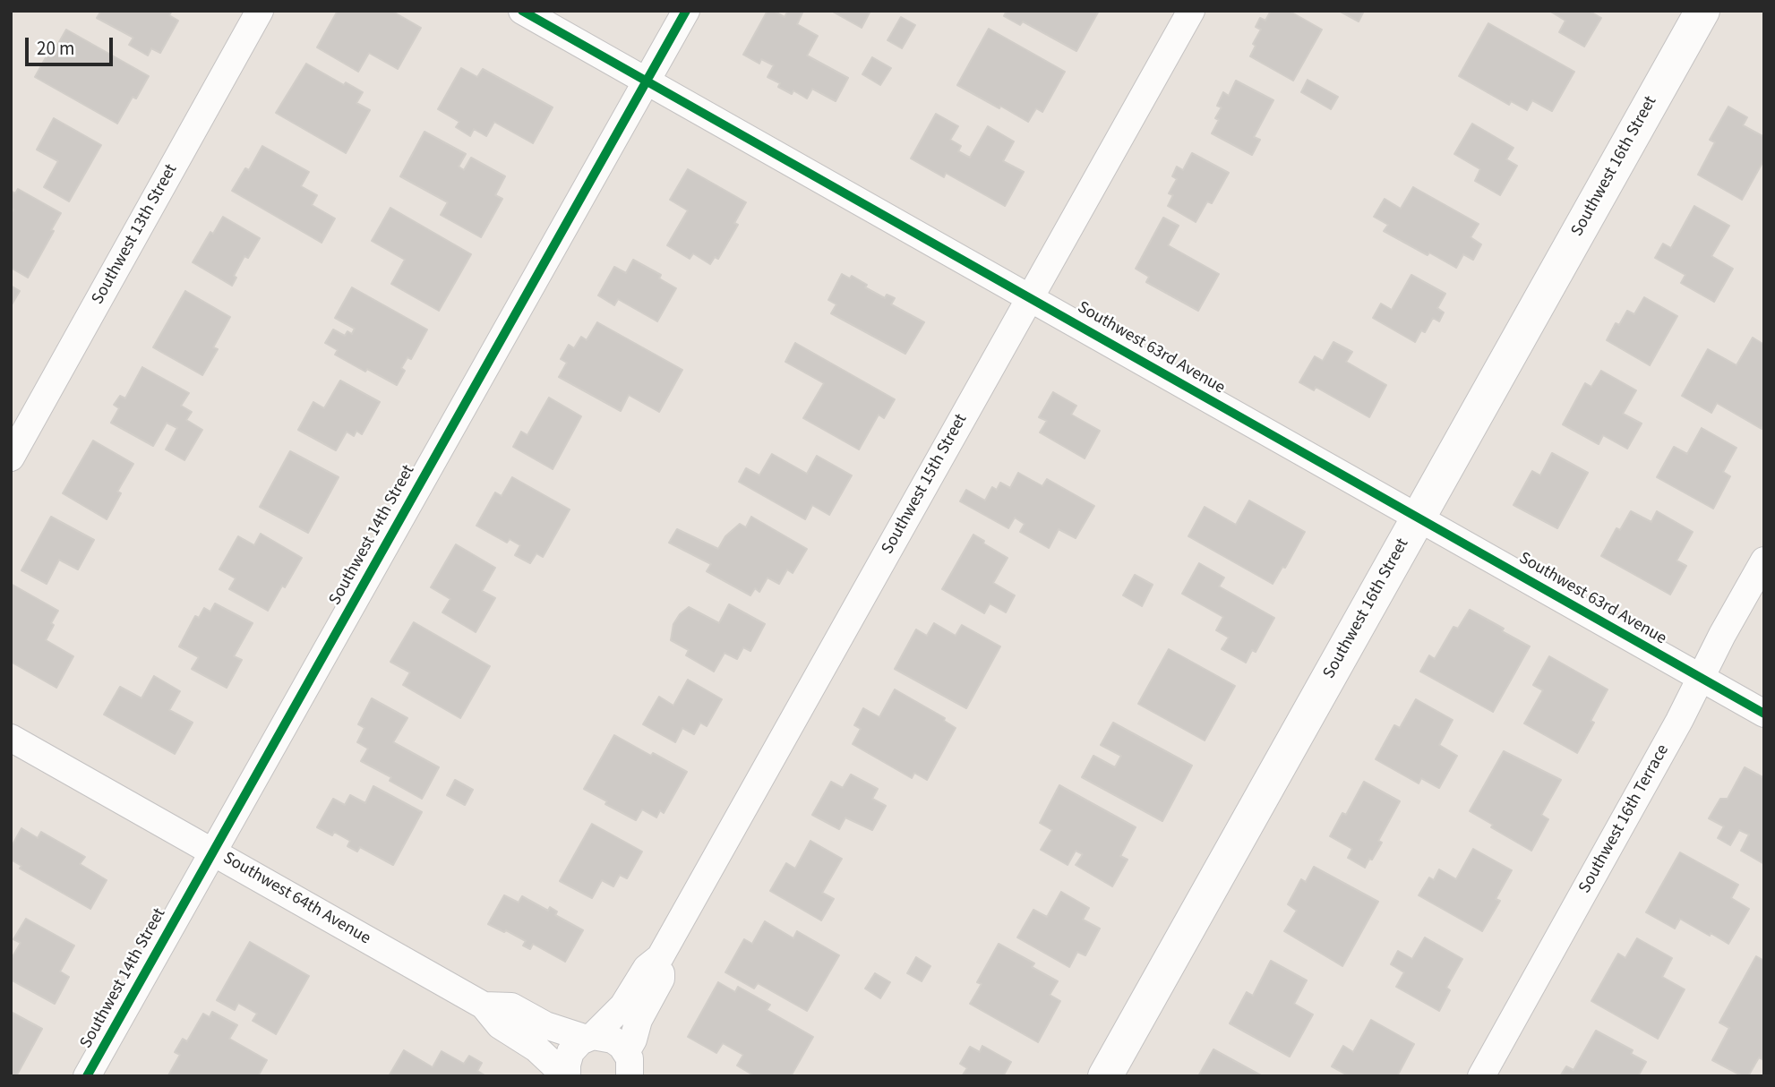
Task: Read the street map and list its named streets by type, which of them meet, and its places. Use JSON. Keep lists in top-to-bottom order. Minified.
{"streets":{"street":["Southwest 16th Street","Southwest 13th Street","Southwest 63rd Avenue","Southwest 15th Street","Southwest 14th Street","Southwest 16th Terrace","Southwest 64th Avenue"]},"crossings":[["Southwest 16th Street","Southwest 63rd Avenue"],["Southwest 63rd Avenue","Southwest 15th Street"],["Southwest 63rd Avenue","Southwest 14th Street"],["Southwest 63rd Avenue","Southwest 16th Terrace"],["Southwest 15th Street","Southwest 64th Avenue"],["Southwest 14th Street","Southwest 64th Avenue"]],"scale_bar":"20 m"}
